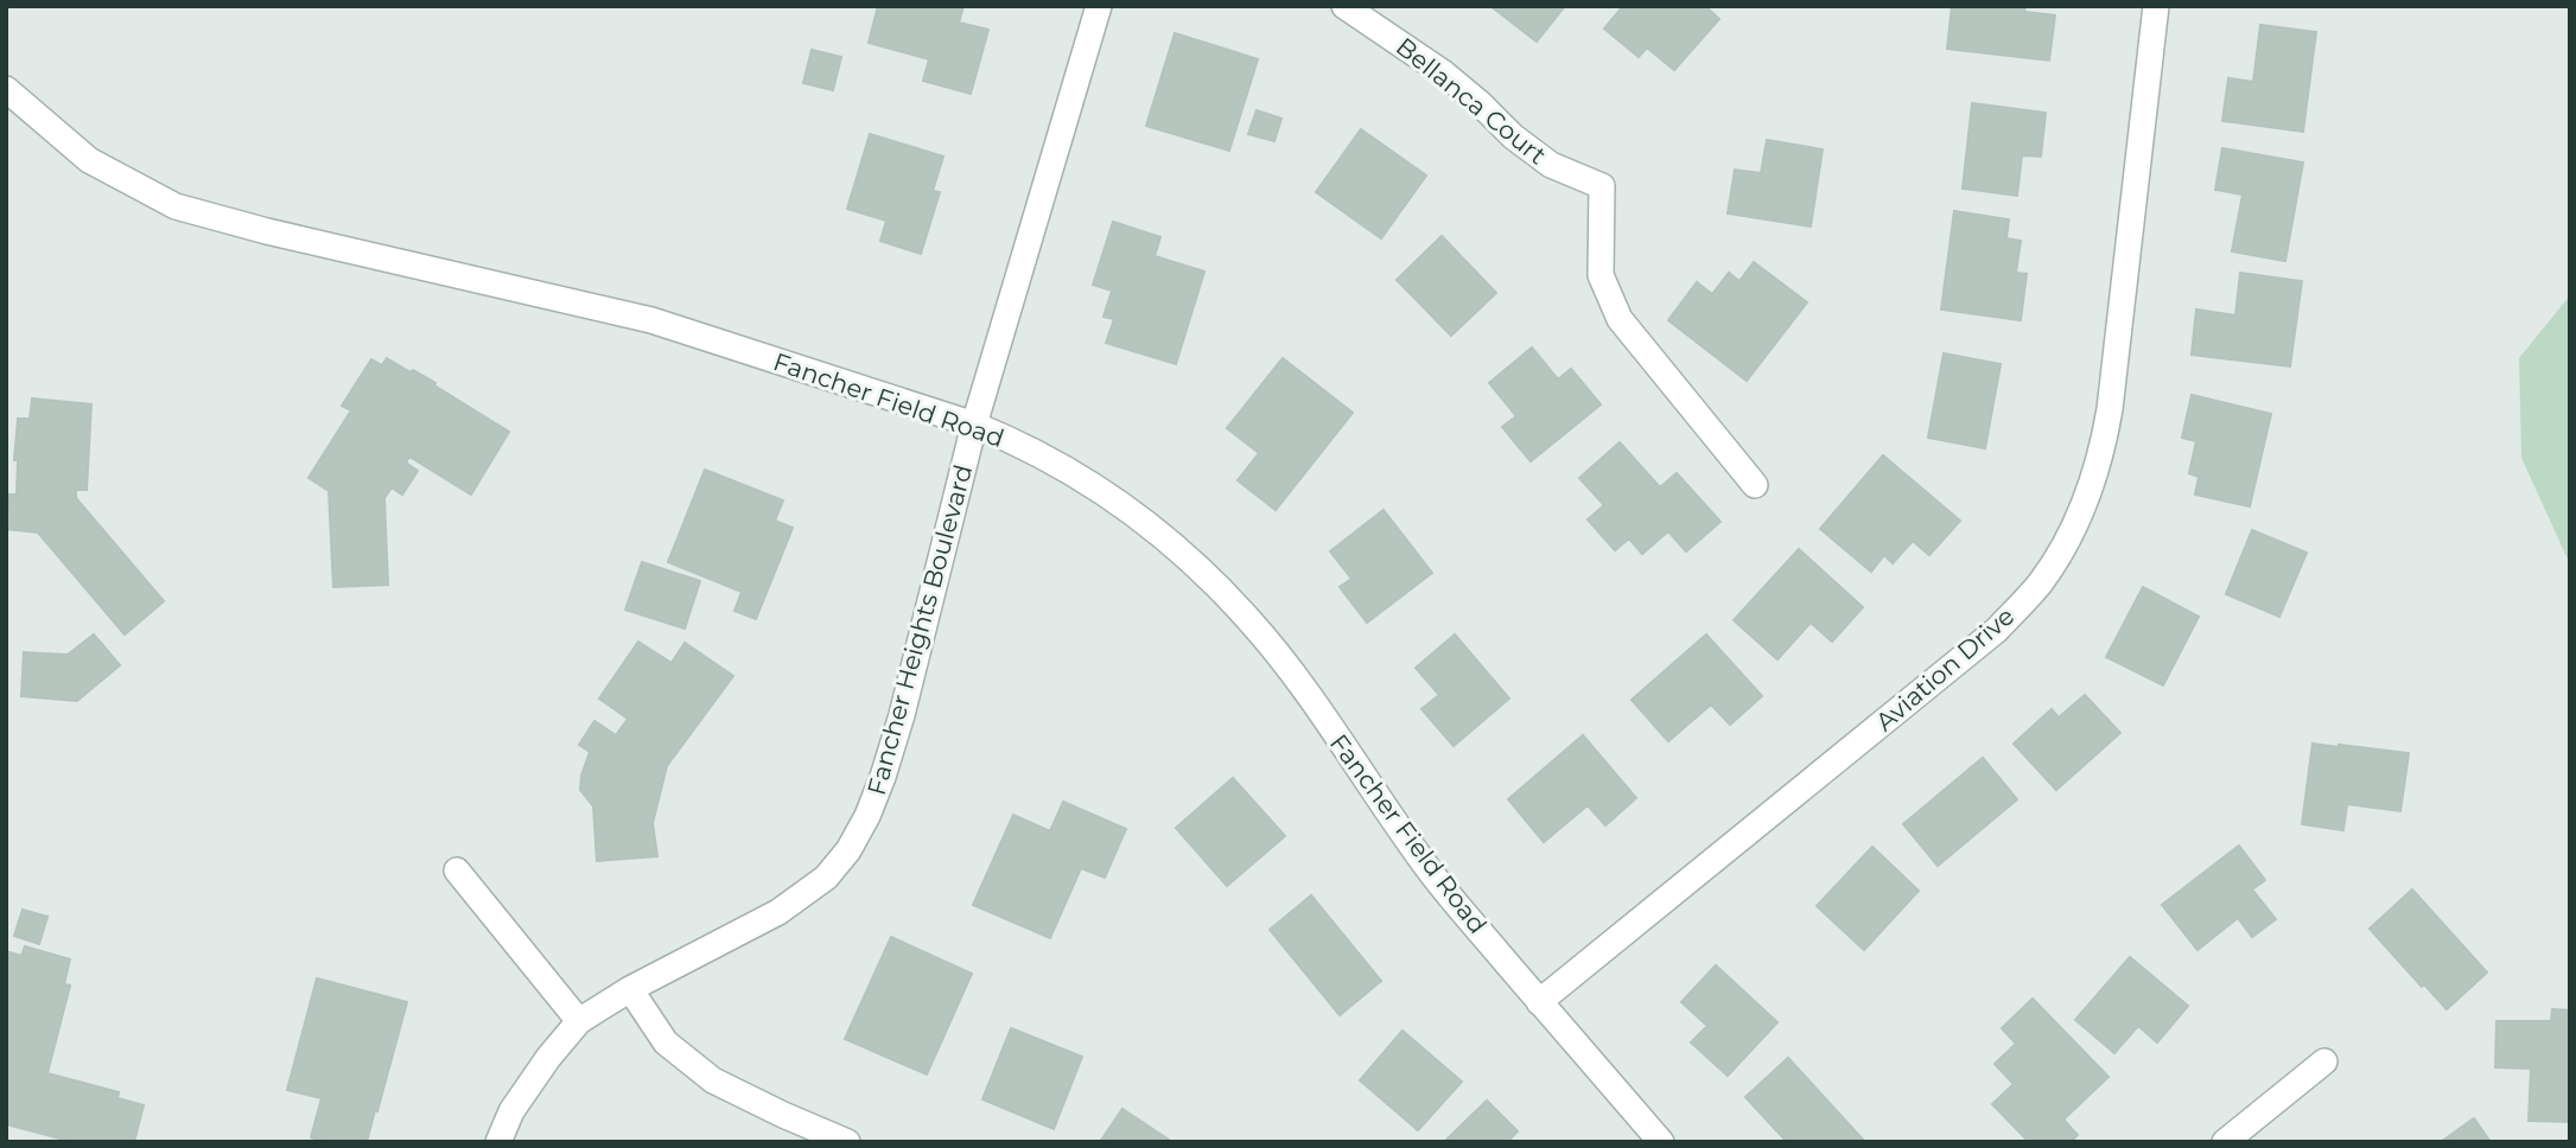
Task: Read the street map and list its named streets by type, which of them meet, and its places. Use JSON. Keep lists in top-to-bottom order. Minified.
{"streets":{"street":["Bellanca Court","Fancher Field Road","Fancher Heights Boulevard","Aviation Drive"]},"crossings":[["Fancher Field Road","Fancher Heights Boulevard"],["Fancher Field Road","Aviation Drive"]]}
